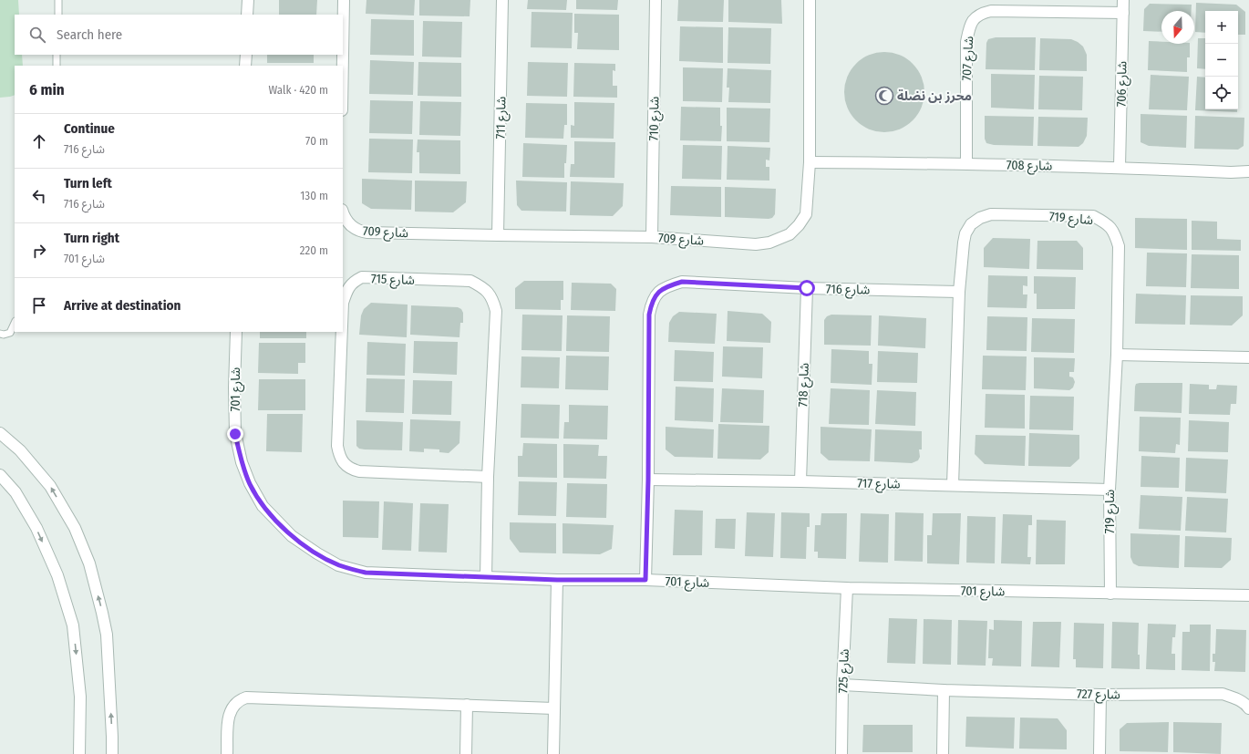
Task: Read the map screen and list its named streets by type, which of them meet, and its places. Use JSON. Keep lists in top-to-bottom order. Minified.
{"streets":{"street":["شارع 707","شارع 706","شارع 711","شارع 710","شارع 708","شارع 719","شارع 709","شارع 715","شارع 716","شارع 718","شارع 701","شارع 717","شارع 725","شارع 727"]},"crossings":[["شارع 707","شارع 706"],["شارع 707","شارع 708"],["شارع 706","شارع 708"],["شارع 711","شارع 709"],["شارع 710","شارع 709"],["شارع 708","شارع 709"],["شارع 719","شارع 716"],["شارع 719","شارع 701"],["شارع 719","شارع 717"],["شارع 715","شارع 701"],["شارع 716","شارع 718"],["شارع 716","شارع 701"],["شارع 716","شارع 717"],["شارع 718","شارع 717"],["شارع 701","شارع 725"],["شارع 725","شارع 727"]],"places":{"mosque":["محرز بن نضلة"]},"north":"bottom","page":{"map_buttons":["+","−"],"search":"Search here","heading":["6 min","Walk · 420 m"],"list":[["Continue","شارع 716","70 m"],["Turn left","شارع 716","130 m"],["Turn right","شارع 701","220 m"],"Arrive at destination"]}}
